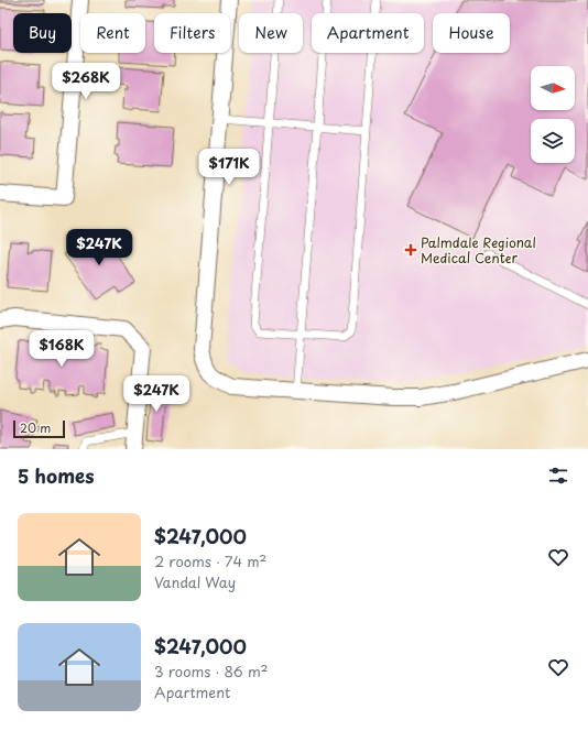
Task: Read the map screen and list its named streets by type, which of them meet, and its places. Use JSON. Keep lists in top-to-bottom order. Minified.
{"places":{"health":["Palmdale Regional Medical Center"]},"scale_bar":"20 m","north":"right","page":{"chip":["Buy","Rent","Filters","New","Apartment","House"],"price":["$268K","$171K","$247K","$168K","$247K"],"scale":"20 m","heading":"5 homes","list":[{"name":"$247,000","note":"2 rooms · 74 m² · Vandal Way"},{"name":"$247,000","note":"3 rooms · 86 m² · Apartment"}]}}
